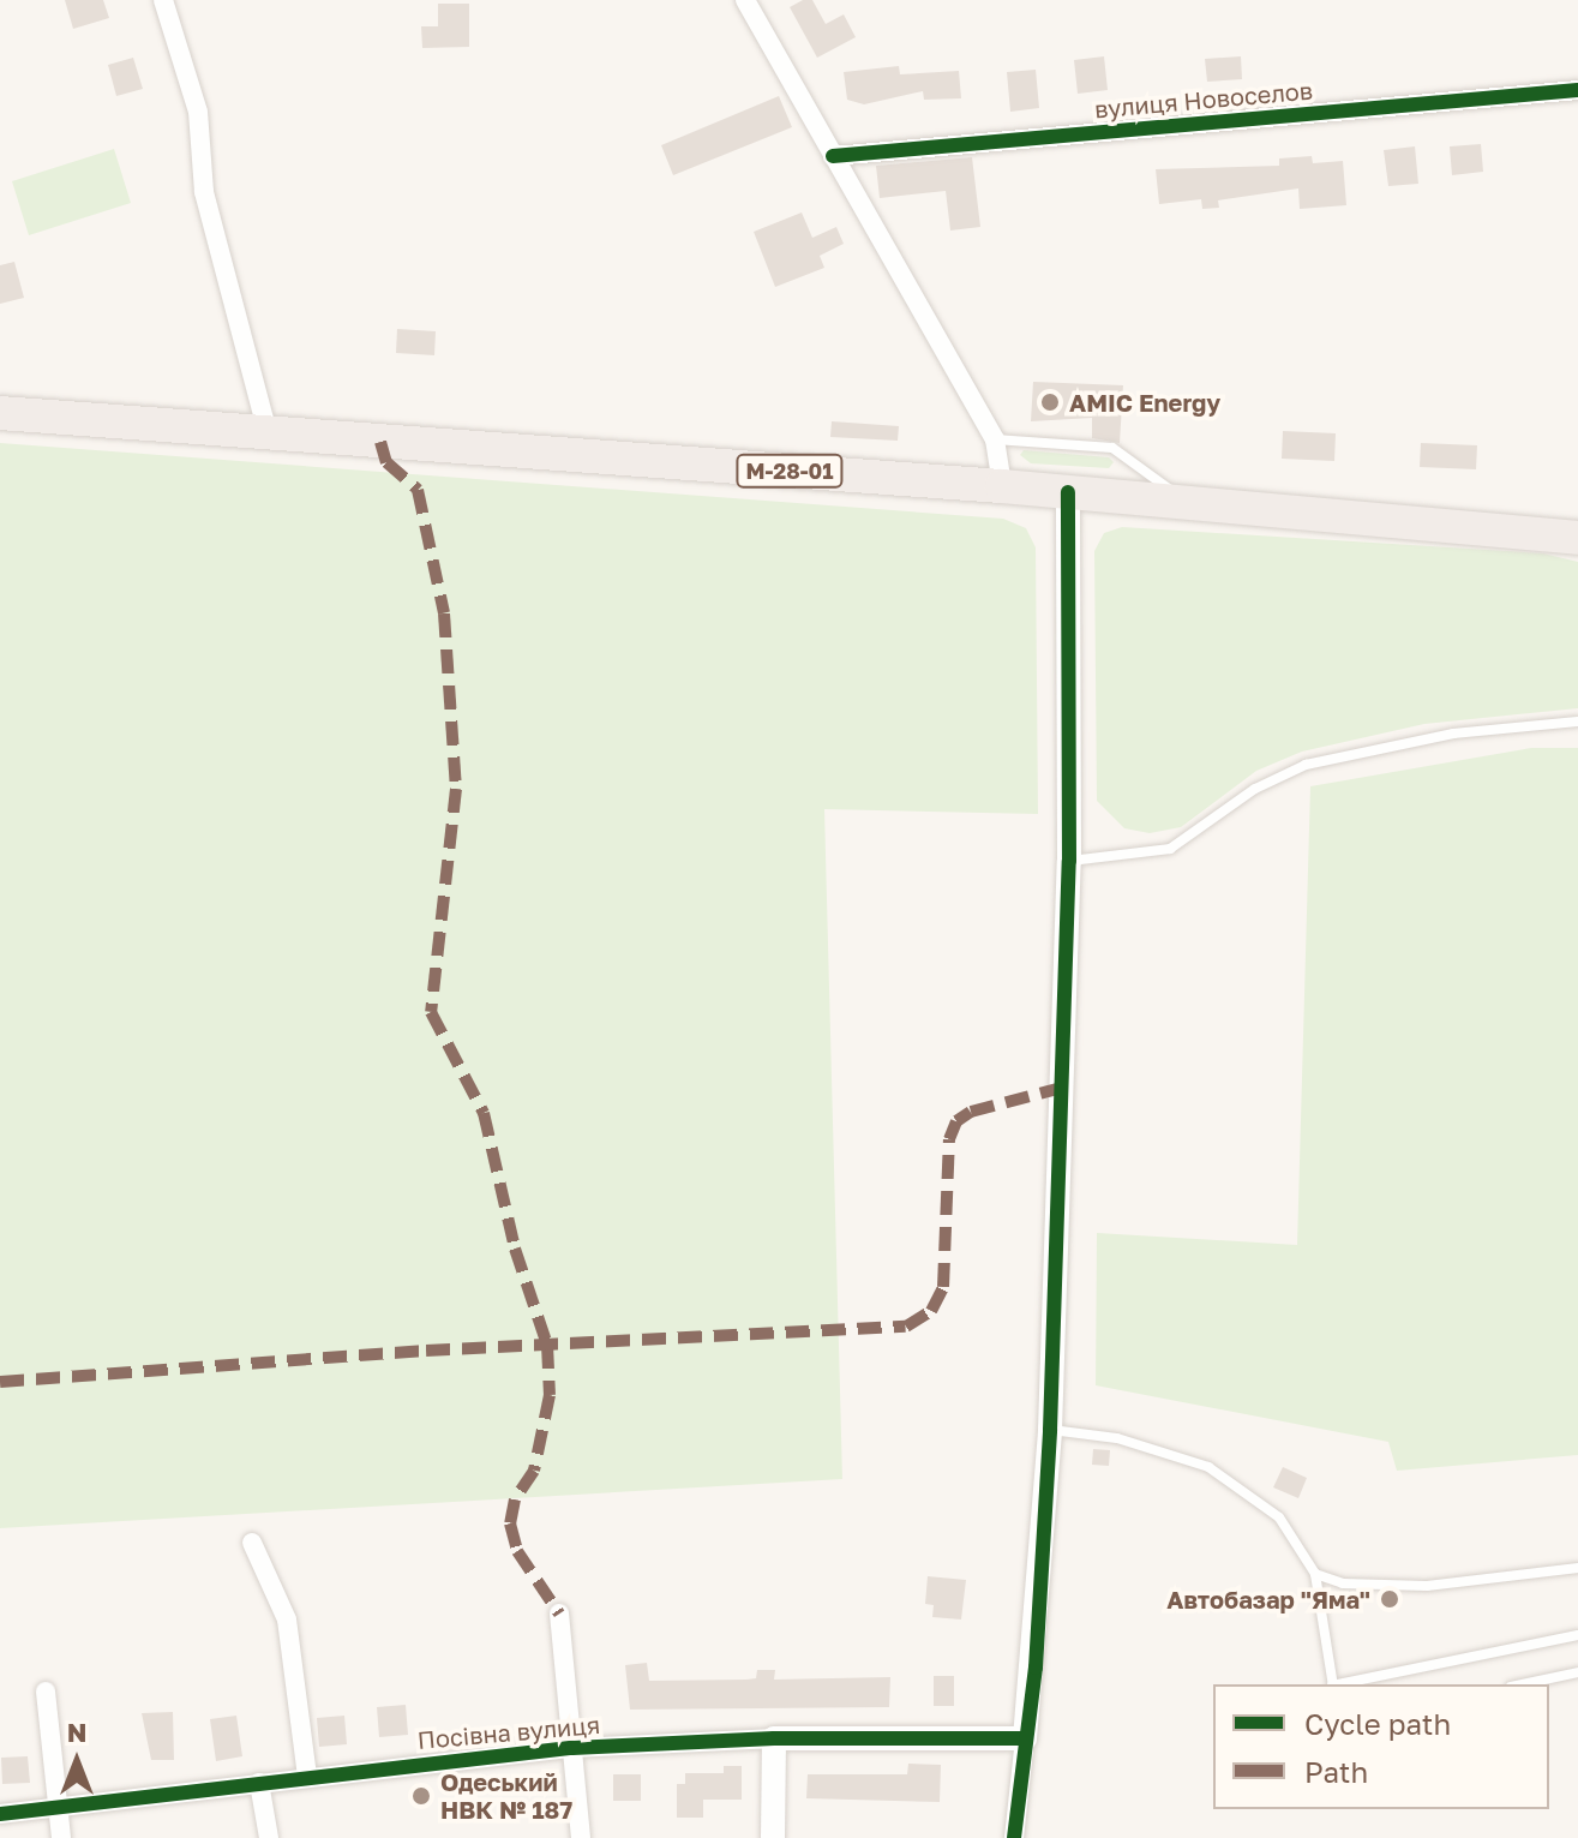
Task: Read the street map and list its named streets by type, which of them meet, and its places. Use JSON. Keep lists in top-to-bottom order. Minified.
{"streets":{"highway":["М-28-01"],"street":["вулиця Новоселов","Посівна вулиця"]},"places":["AMIC Energy","Автобазар \"Яма\"","Одеський НВК № 187"],"legend":["Cycle path","Path"],"north":"top"}
